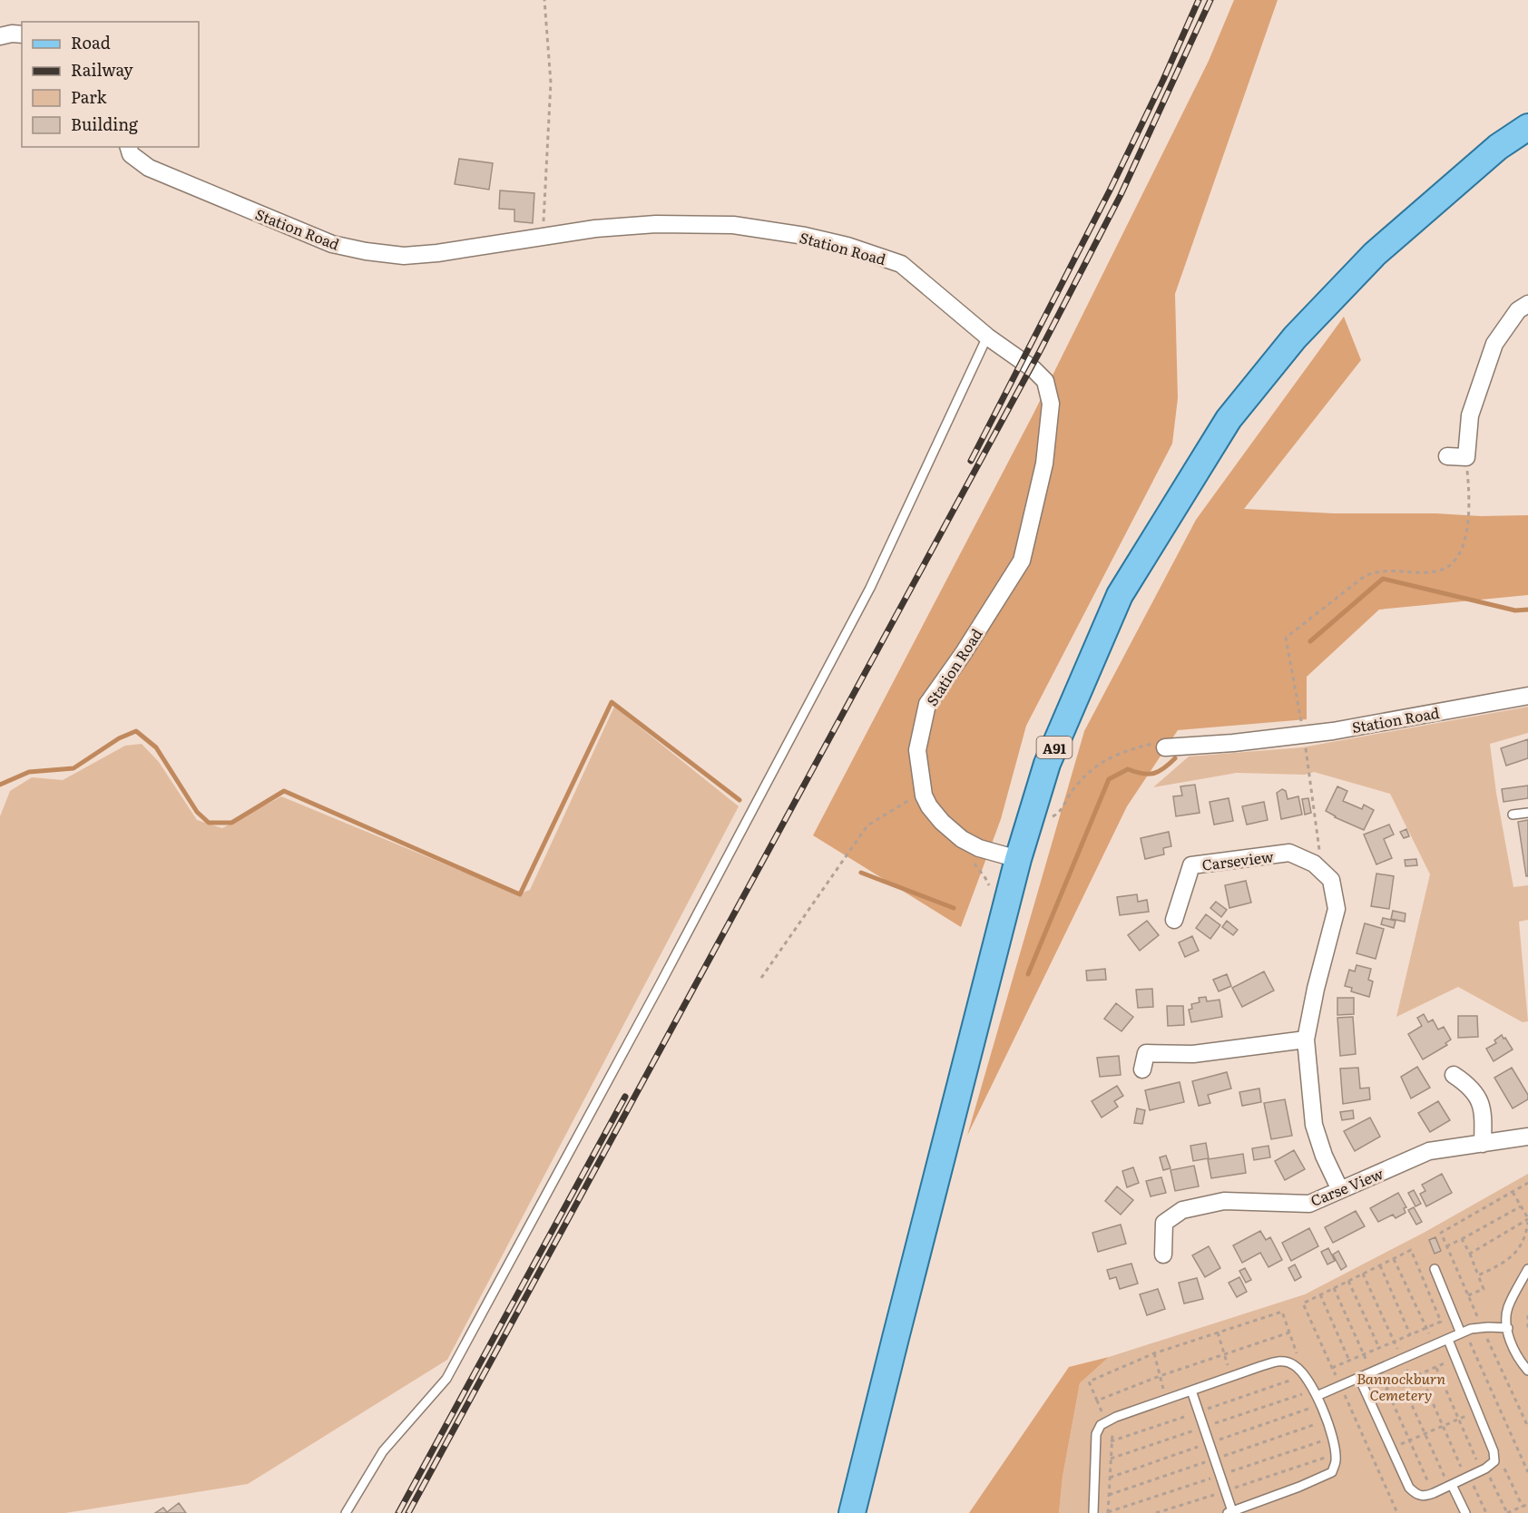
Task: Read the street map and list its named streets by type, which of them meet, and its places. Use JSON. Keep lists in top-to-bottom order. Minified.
{"streets":{"main road":["A91"],"street":["Station Road","Carseview","Carse View"]},"crossings":[["Station Road","A91"]],"parks":["Bannockburn Cemetery"],"legend":["Road","Railway","Park","Building"]}
